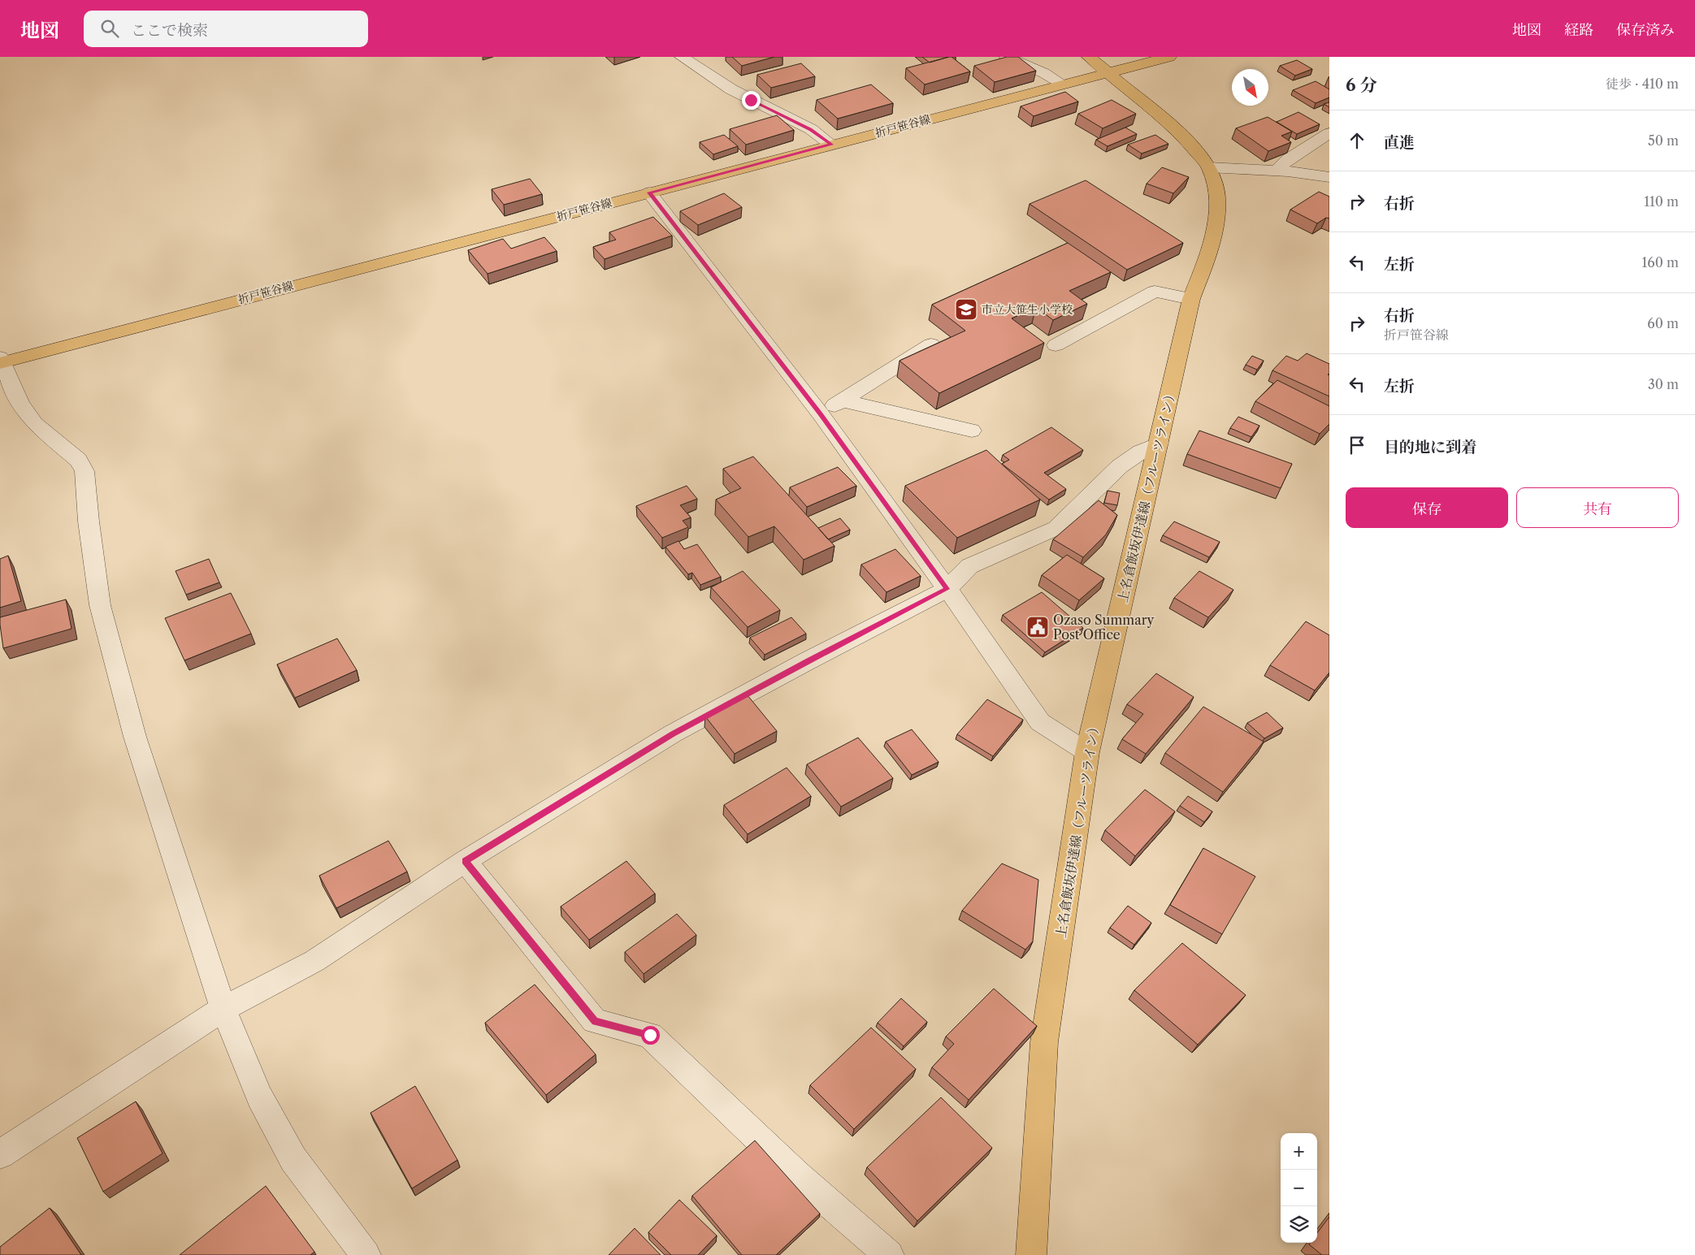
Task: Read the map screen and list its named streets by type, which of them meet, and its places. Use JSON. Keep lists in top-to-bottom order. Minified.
{"streets":{"main road":["折戸笹谷線","上名倉飯坂伊達線（フルーツライン）"]},"crossings":[["折戸笹谷線","上名倉飯坂伊達線（フルーツライン）"]],"places":{"school or university":["市立大笹生小学校"],"public building":["Ozaso Summary Post Office"]},"north":"bottom right","page":{"header":"地図","search":"ここで検索","nav":["地図","経路","保存済み"],"heading":["6 分","徒歩 · 410 m"],"list":[["直進","50 m"],["右折","110 m"],["左折","160 m"],["右折","折戸笹谷線","60 m"],["左折","30 m"],"目的地に到着"],"buttons":["保存","共有"],"map_buttons":["+","−"]}}
